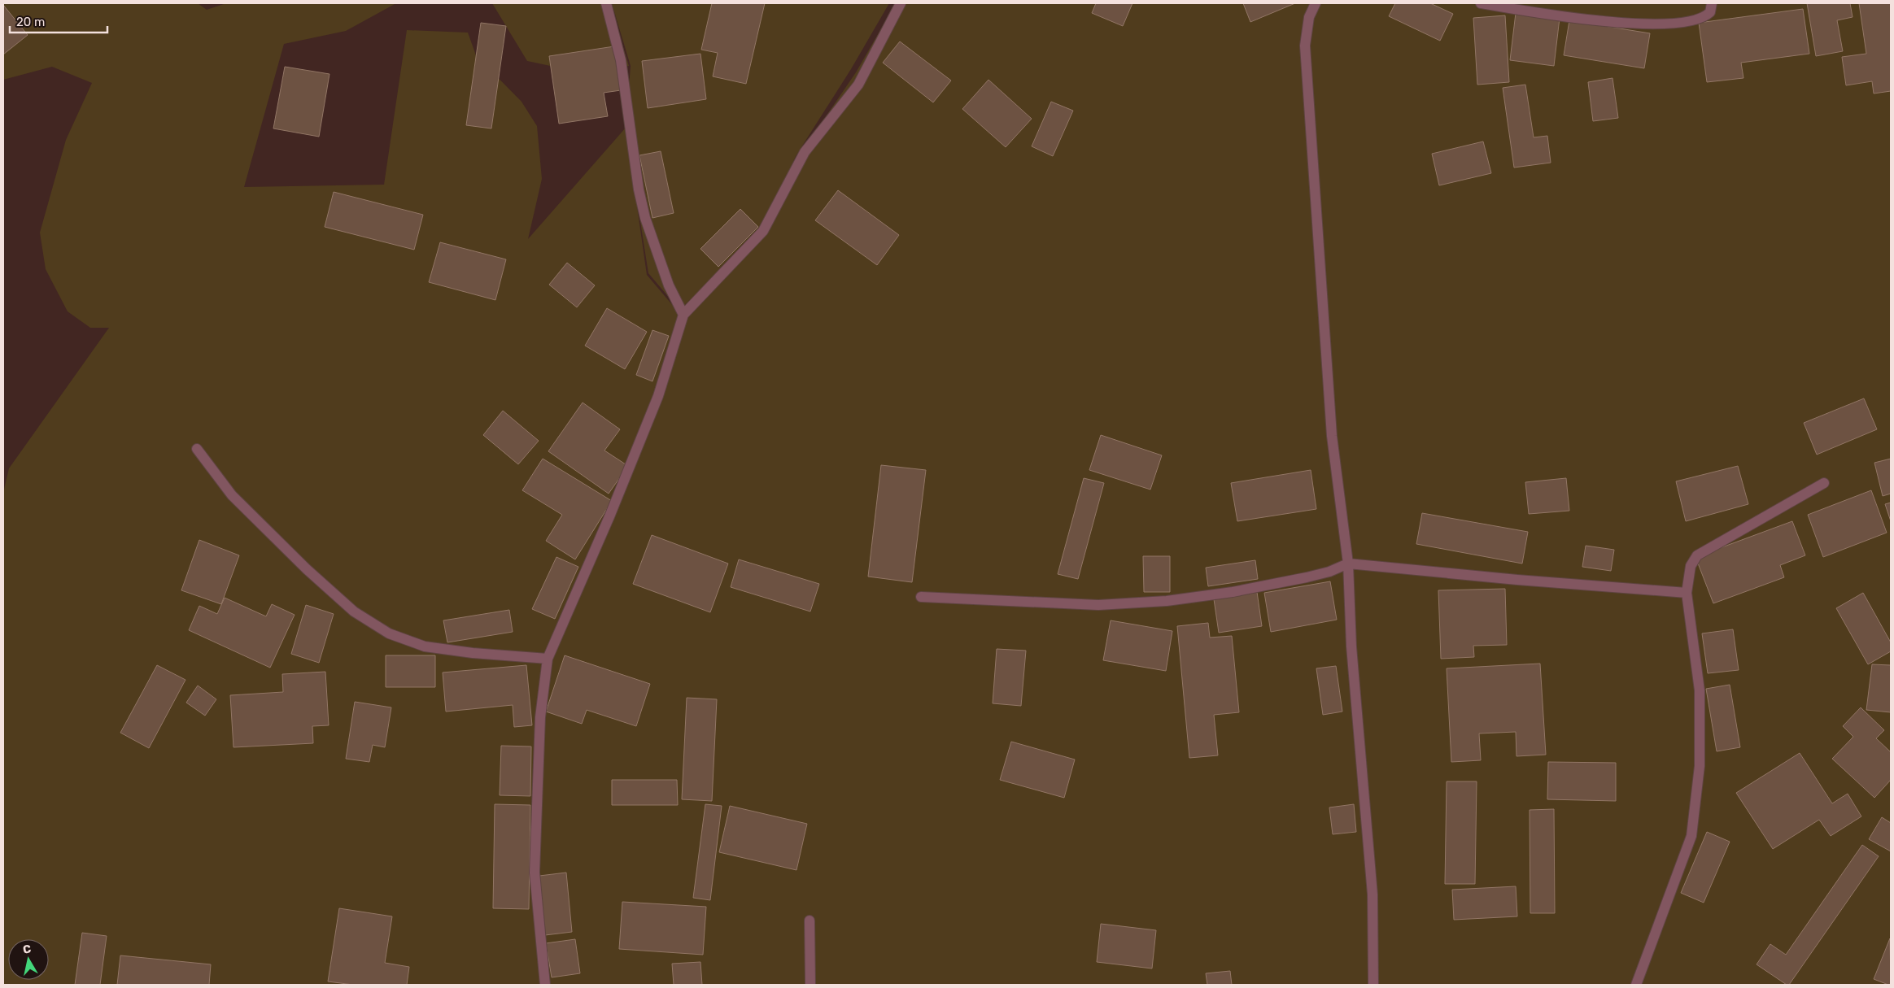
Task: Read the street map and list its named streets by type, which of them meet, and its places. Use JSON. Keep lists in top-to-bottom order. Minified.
{"scale_bar":"20 m","north":"top"}
